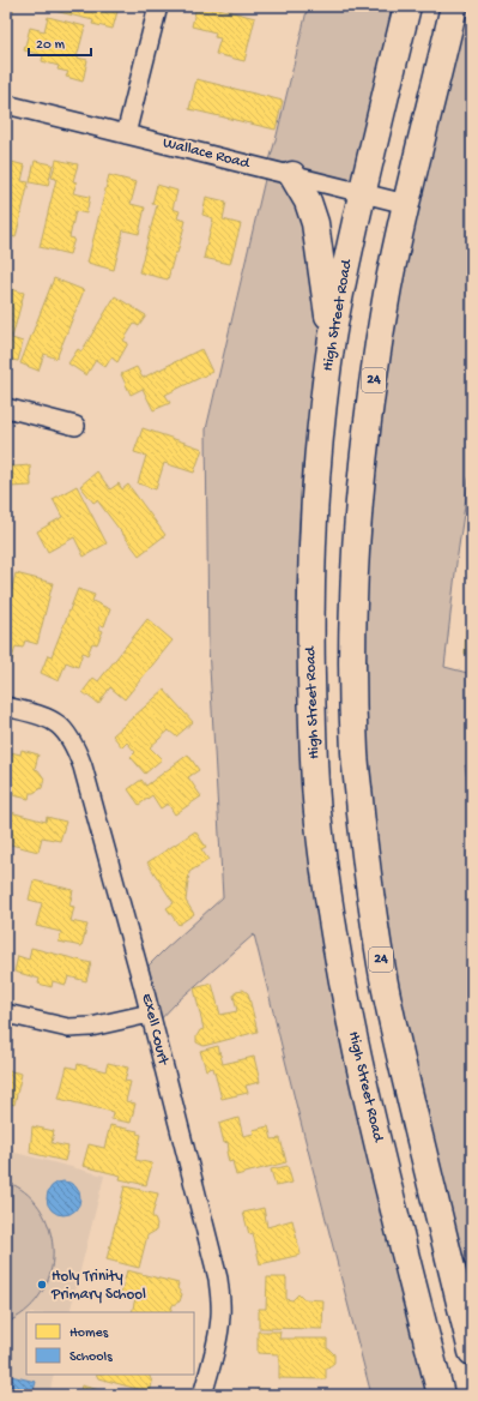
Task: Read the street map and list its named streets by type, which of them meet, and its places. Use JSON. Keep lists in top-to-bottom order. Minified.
{"streets":{"main road":["High Street Road","24"],"street":["Wallace Road","Exell Court"]},"crossings":[["Wallace Road","High Street Road"],["Wallace Road","24"]],"places":["Holy Trinity Primary School"],"legend":["Homes","Schools"],"scale_bar":"20 m"}
